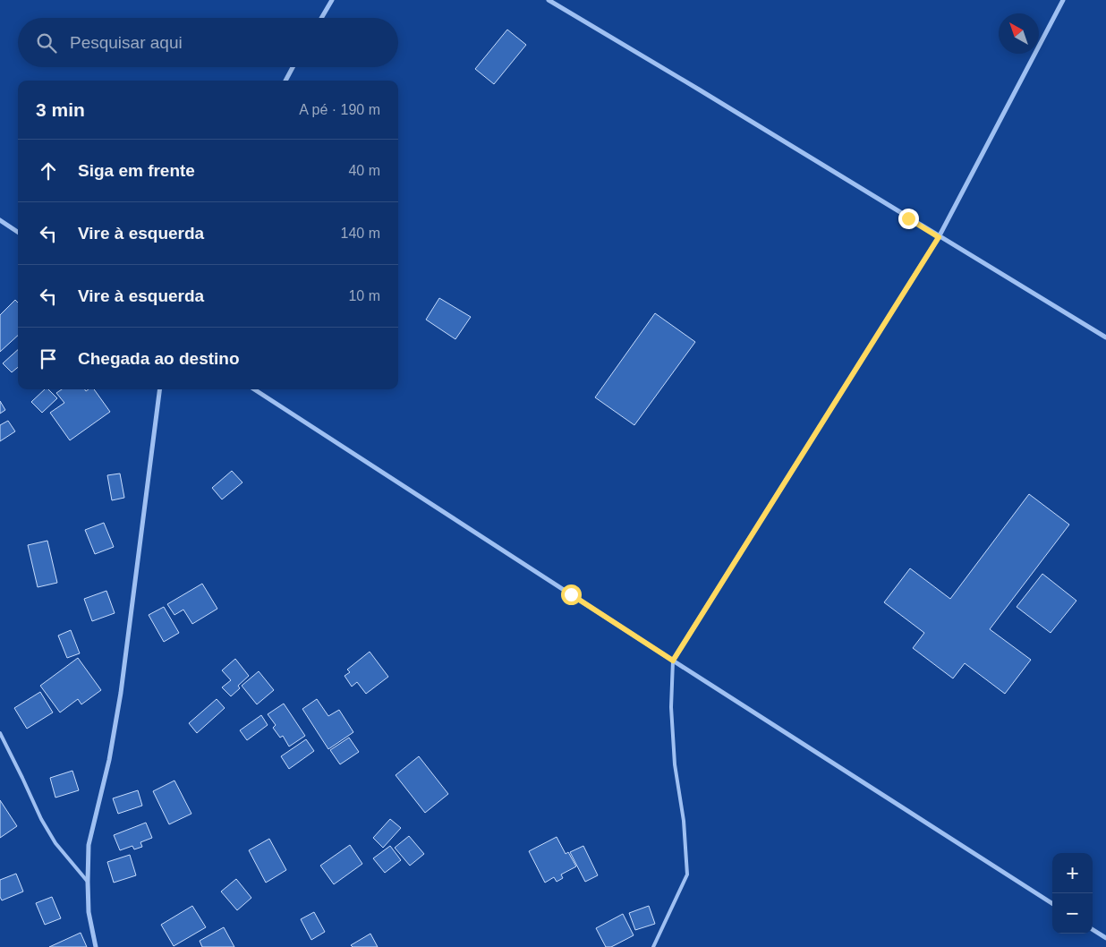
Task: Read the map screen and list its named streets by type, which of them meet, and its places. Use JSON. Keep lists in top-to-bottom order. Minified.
{"north":"top left","page":{"search":"Pesquisar aqui","heading":["3 min","A pé · 190 m"],"list":[["Siga em frente","40 m"],["Vire à esquerda","140 m"],["Vire à esquerda","10 m"],"Chegada ao destino"],"map_buttons":["+","−"]}}
